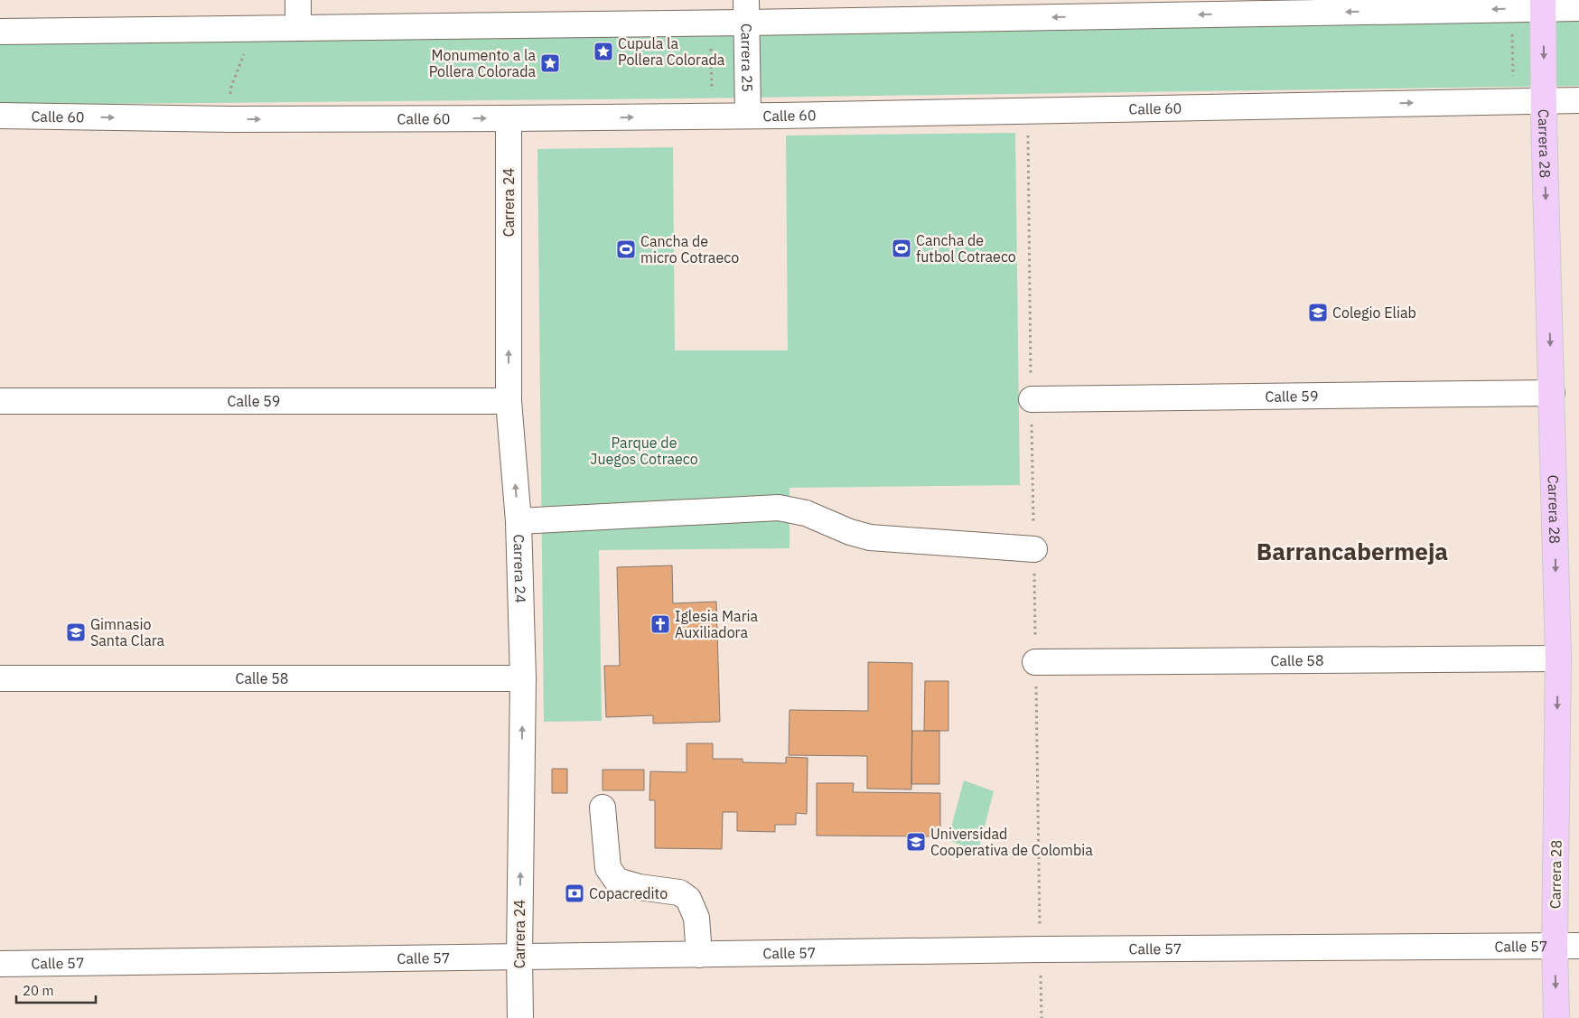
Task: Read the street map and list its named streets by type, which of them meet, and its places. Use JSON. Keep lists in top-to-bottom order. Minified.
{"streets":{"main road":["Carrera 28"],"street":["Carrera 25","Calle 60","Carrera 24","Calle 59","Calle 58","Calle 57"]},"crossings":[["Carrera 25","Calle 60"],["Calle 60","Carrera 28"],["Calle 60","Carrera 24"],["Carrera 28","Calle 59"],["Carrera 28","Calle 58"],["Carrera 28","Calle 57"],["Carrera 24","Calle 59"],["Carrera 24","Calle 58"],["Carrera 24","Calle 57"]],"one_way":["Carrera 28","Carrera 24"],"districts":["Barrancabermeja"],"parks":["Parque de Juegos Cotraeco"],"places":{"place":["Cupula la Pollera Colorada","Monumento a la Pollera Colorada"],"sports":["Cancha de futbol Cotraeco","Cancha de micro Cotraeco"],"school or university":["Colegio Eliab","Gimnasio Santa Clara","Universidad Cooperativa de Colombia"],"church":["Iglesia Maria Auxiliadora"],"bank":["Copacredito"]},"scale_bar":"20 m"}
